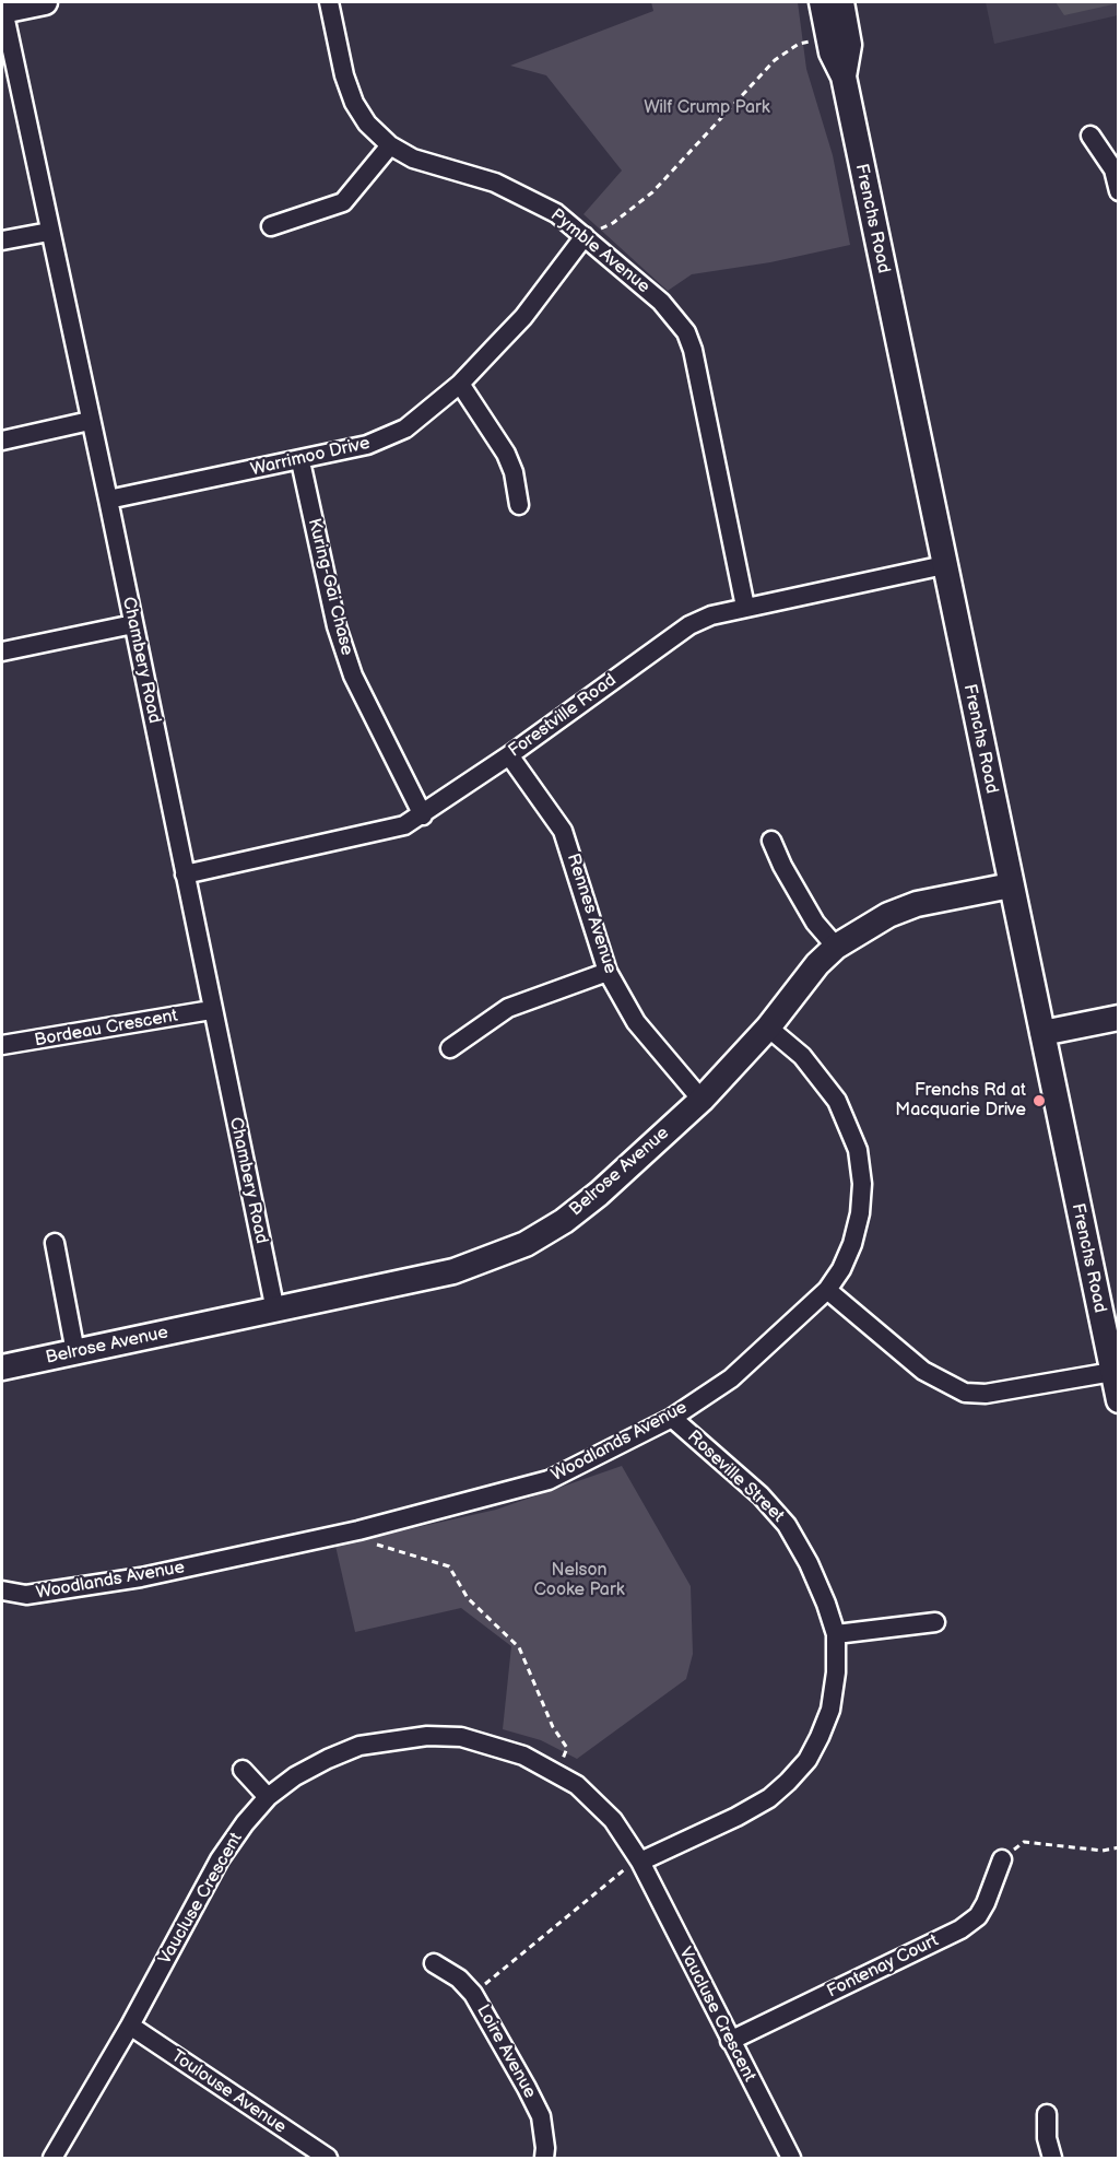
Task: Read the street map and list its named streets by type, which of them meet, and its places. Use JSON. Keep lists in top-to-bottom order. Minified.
{"streets":{"street":["Frenchs Road","Pymble Avenue","Warrimoo Drive","Kuring-Gai Chase","Chambery Road","Forestville Road","Rennes Avenue","Bordeau Crescent","Belrose Avenue","Woodlands Avenue","Roseville Street","Vaucluse Crescent","Fontenay Court","Loire Avenue","Toulouse Avenue"]},"crossings":[["Frenchs Road","Forestville Road"],["Frenchs Road","Belrose Avenue"],["Pymble Avenue","Warrimoo Drive"],["Pymble Avenue","Forestville Road"],["Warrimoo Drive","Kuring-Gai Chase"],["Warrimoo Drive","Chambery Road"],["Kuring-Gai Chase","Forestville Road"],["Chambery Road","Forestville Road"],["Chambery Road","Bordeau Crescent"],["Chambery Road","Belrose Avenue"],["Forestville Road","Rennes Avenue"],["Rennes Avenue","Belrose Avenue"],["Belrose Avenue","Woodlands Avenue"],["Woodlands Avenue","Roseville Street"],["Roseville Street","Vaucluse Crescent"],["Vaucluse Crescent","Fontenay Court"],["Vaucluse Crescent","Toulouse Avenue"]],"parks":["Wilf Crump Park","Nelson Cooke Park"],"places":["Frenchs Rd at Macquarie Drive"]}
